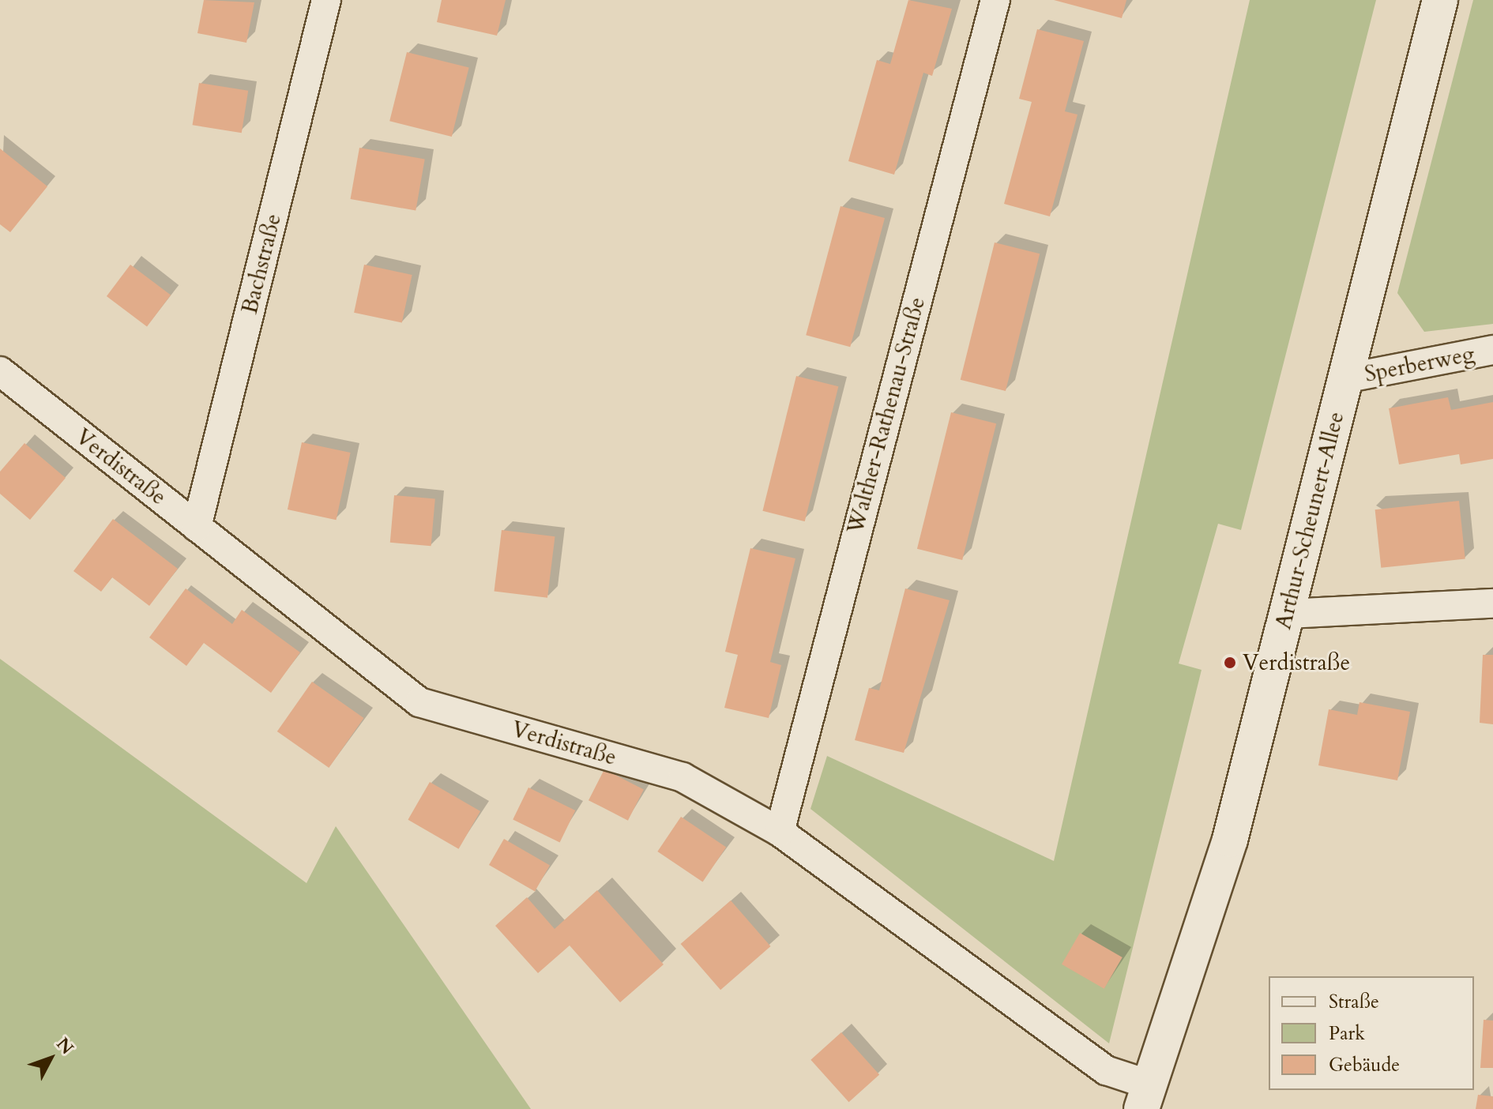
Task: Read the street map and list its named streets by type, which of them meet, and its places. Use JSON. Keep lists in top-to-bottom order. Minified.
{"streets":{"main road":["Arthur-Scheunert-Allee"],"street":["Bachstraße","Sperberweg","Walther-Rathenau-Straße","Verdistraße"]},"crossings":[["Bachstraße","Verdistraße"],["Sperberweg","Arthur-Scheunert-Allee"],["Walther-Rathenau-Straße","Verdistraße"],["Verdistraße","Arthur-Scheunert-Allee"]],"places":["Verdistraße"],"legend":["Straße","Park","Gebäude"],"north":"top right"}
